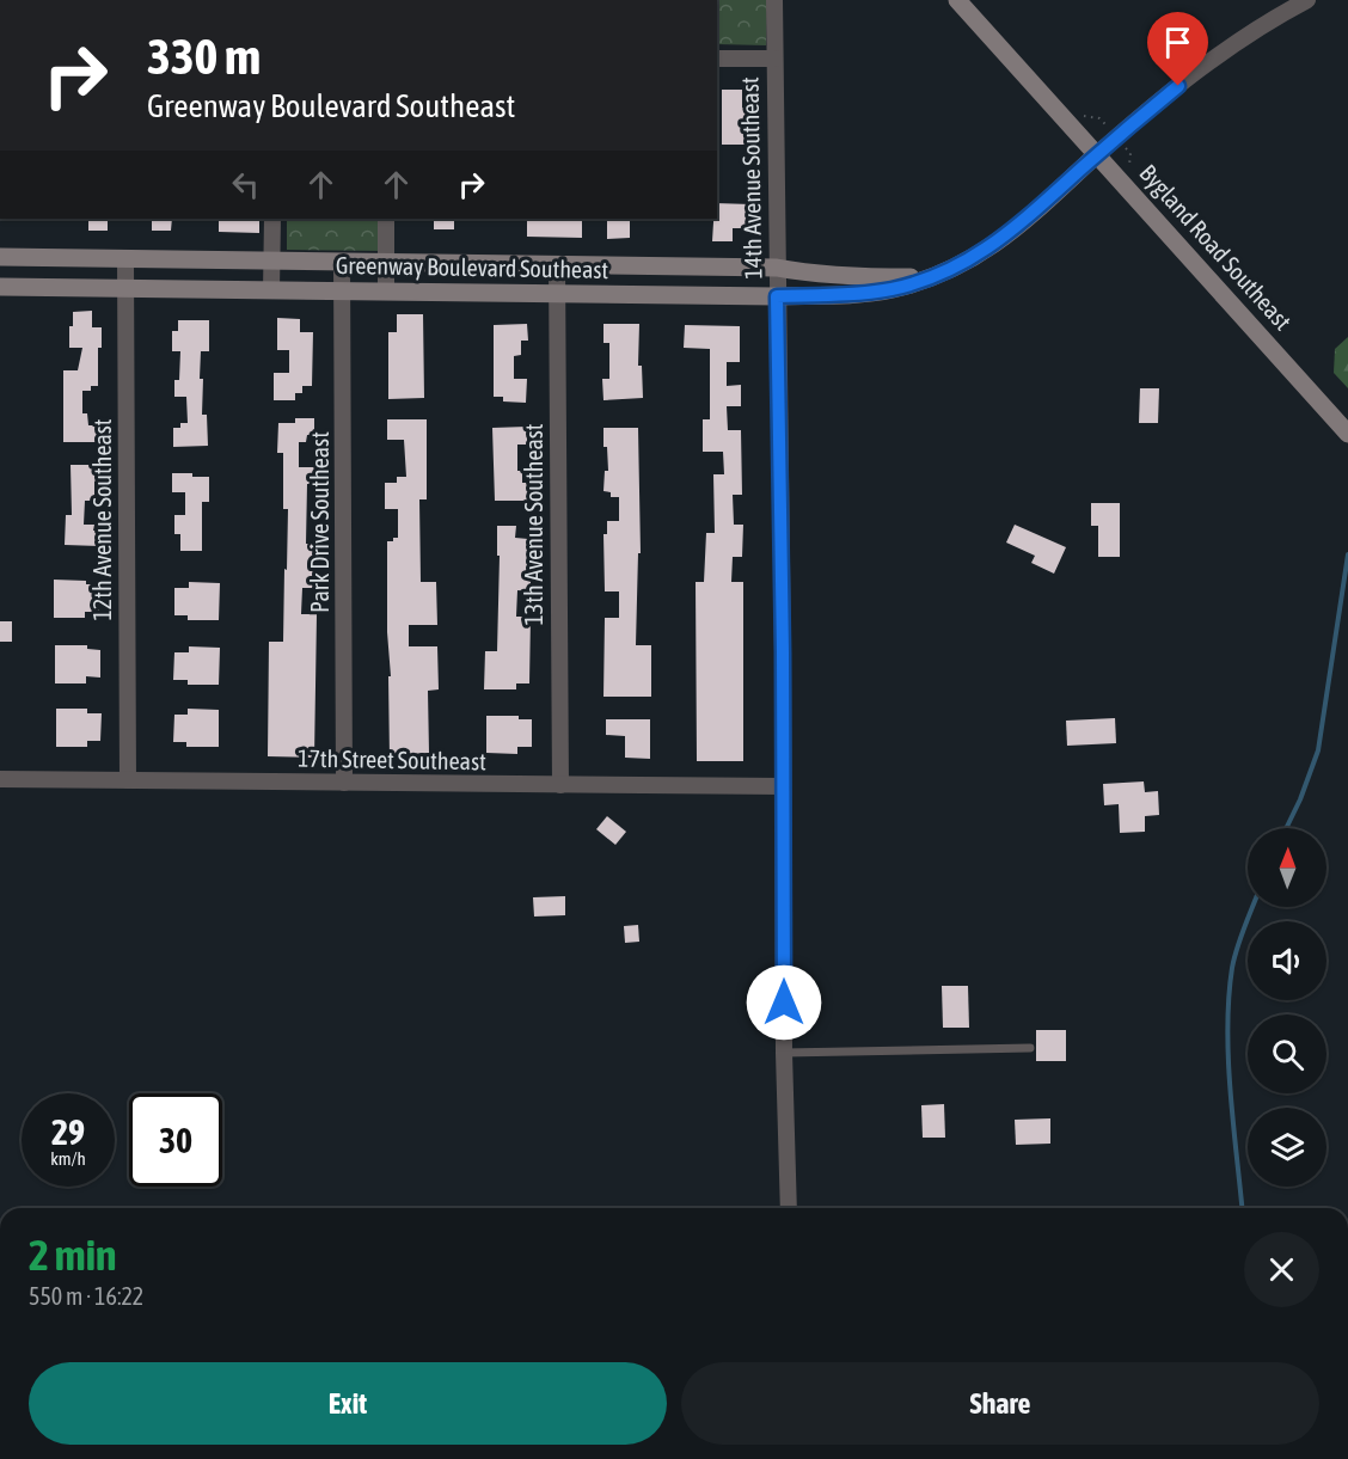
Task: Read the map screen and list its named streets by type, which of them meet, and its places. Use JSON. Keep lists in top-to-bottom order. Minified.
{"streets":{"street":["14th Avenue Southeast","Bygland Road Southeast","Greenway Boulevard Southeast","12th Avenue Southeast","Park Drive Southeast","13th Avenue Southeast","17th Street Southeast"]},"crossings":[["14th Avenue Southeast","Greenway Boulevard Southeast"],["14th Avenue Southeast","17th Street Southeast"],["Bygland Road Southeast","Greenway Boulevard Southeast"],["Greenway Boulevard Southeast","12th Avenue Southeast"],["Greenway Boulevard Southeast","Park Drive Southeast"],["Greenway Boulevard Southeast","13th Avenue Southeast"],["12th Avenue Southeast","17th Street Southeast"],["Park Drive Southeast","17th Street Southeast"],["13th Avenue Southeast","17th Street Southeast"]],"north":"top","page":{"turn":["330 m","Greenway Boulevard Southeast"],"speed":"29 km/h","limit":"30","heading":["2 min","550 m · 16:22"],"buttons":["Exit","Share"]}}
